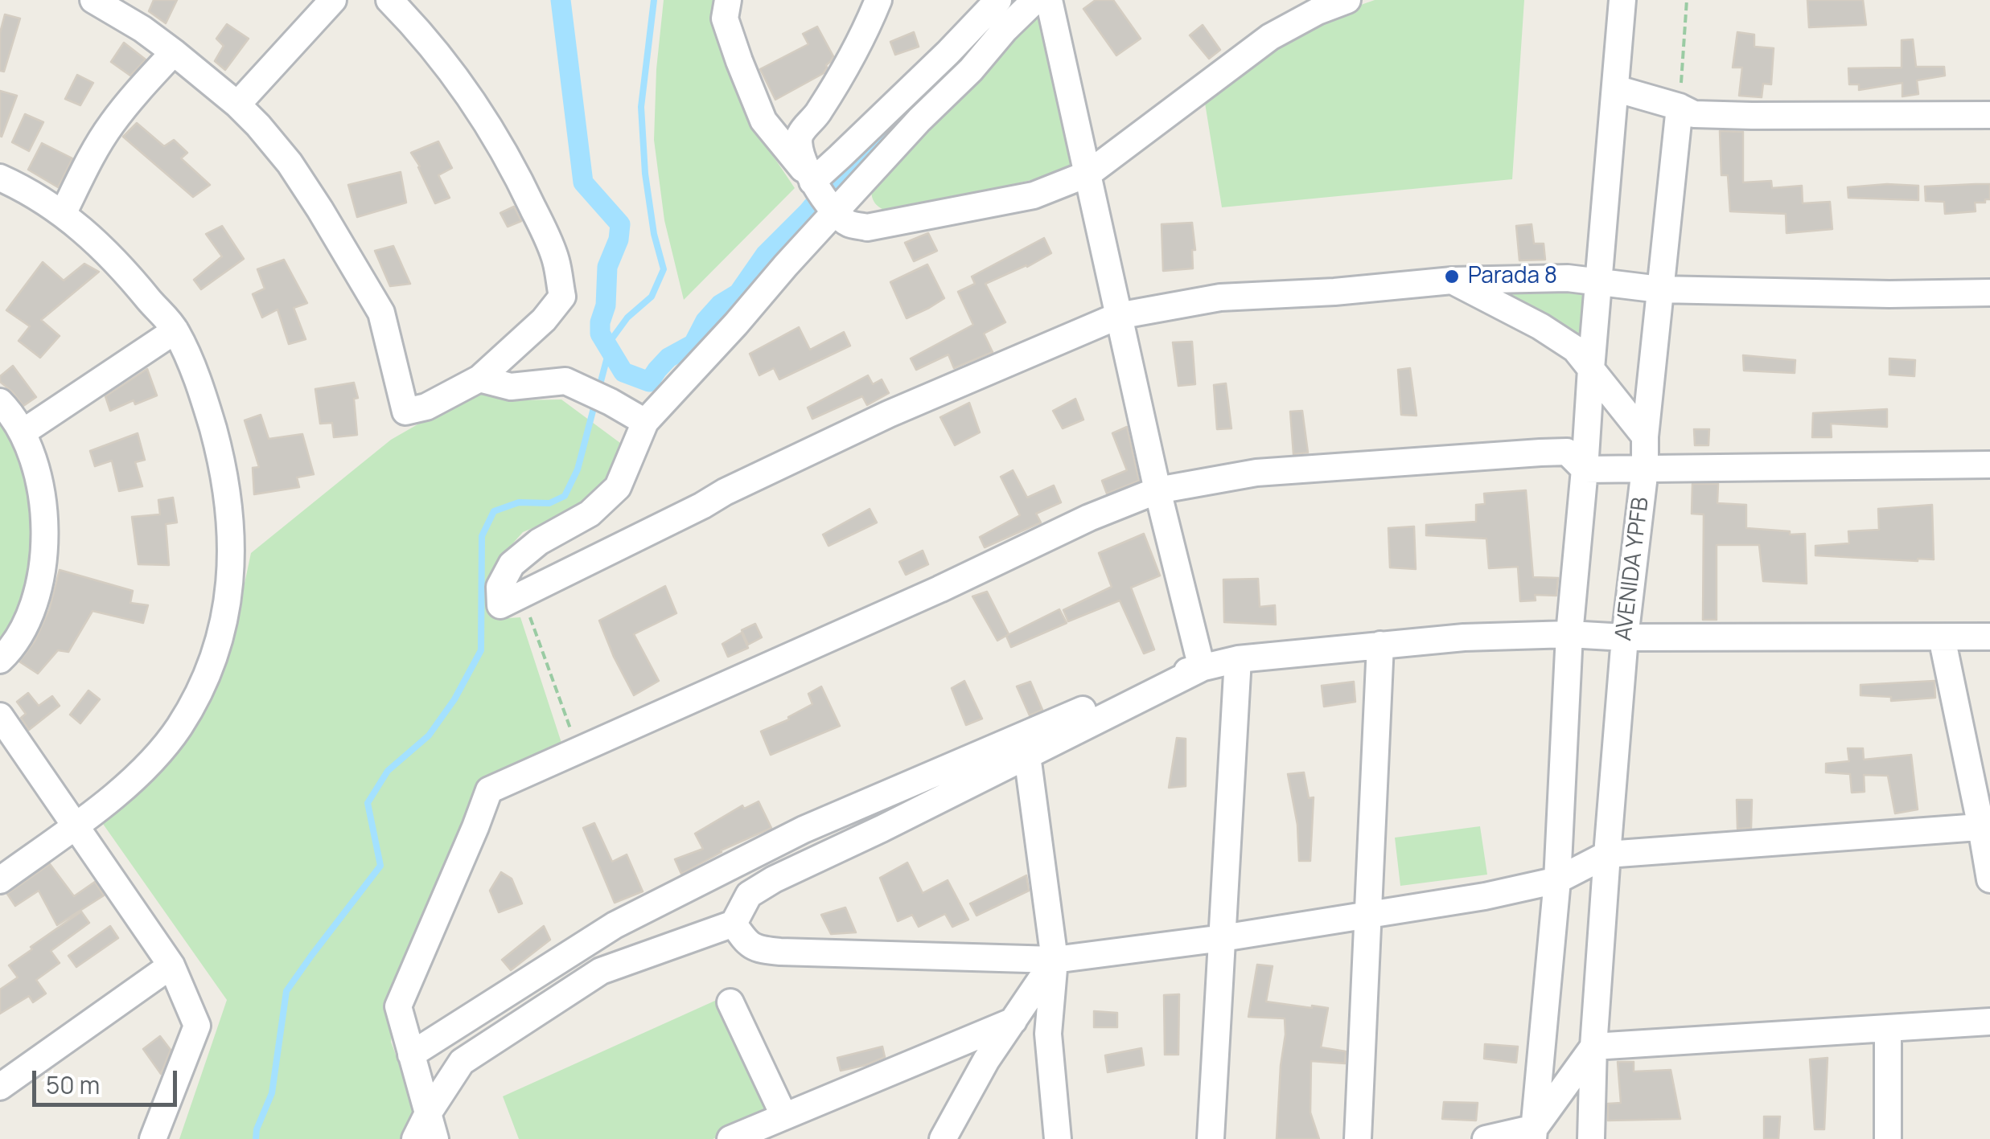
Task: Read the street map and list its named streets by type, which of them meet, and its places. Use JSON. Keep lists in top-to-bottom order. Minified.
{"streets":{"street":["AVENIDA YPFB"]},"places":["Parada 8"],"scale_bar":"50 m"}
